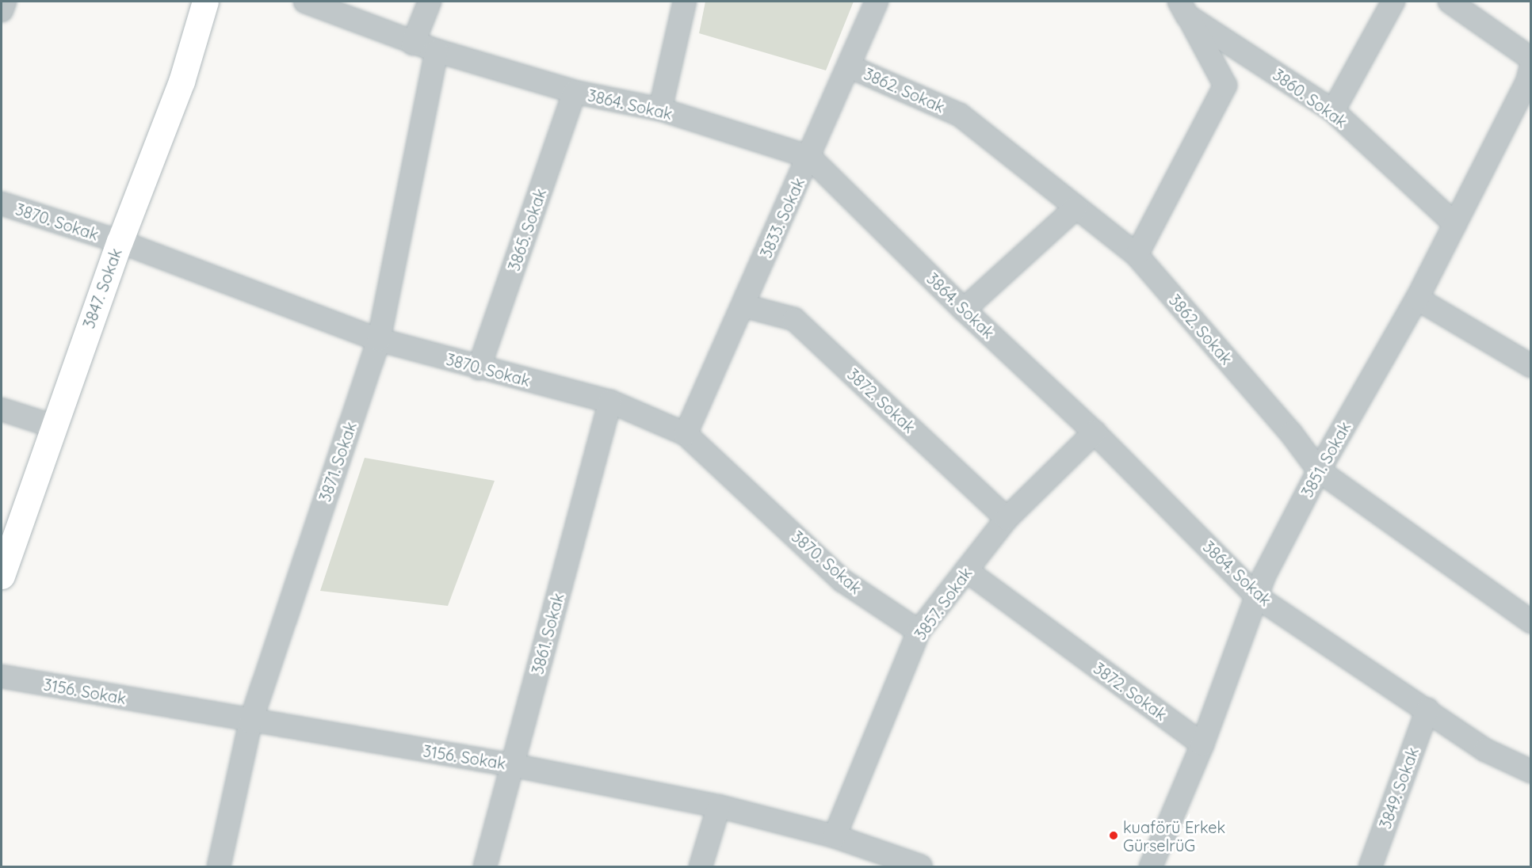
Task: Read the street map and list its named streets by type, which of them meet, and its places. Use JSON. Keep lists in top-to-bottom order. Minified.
{"streets":{"street":["3862. Sokak","3860. Sokak","3864. Sokak","3833. Sokak","3870. Sokak","3865. Sokak","3847. Sokak","3872. Sokak","3851. Sokak","3871. Sokak","3857. Sokak","3861. Sokak","3156. Sokak","3849. Sokak"]},"crossings":[["3862. Sokak","3833. Sokak"],["3862. Sokak","3851. Sokak"],["3860. Sokak","3851. Sokak"],["3864. Sokak","3833. Sokak"],["3864. Sokak","3865. Sokak"],["3864. Sokak","3851. Sokak"],["3864. Sokak","3871. Sokak"],["3864. Sokak","3857. Sokak"],["3864. Sokak","3849. Sokak"],["3833. Sokak","3870. Sokak"],["3833. Sokak","3872. Sokak"],["3870. Sokak","3865. Sokak"],["3870. Sokak","3847. Sokak"],["3870. Sokak","3871. Sokak"],["3870. Sokak","3857. Sokak"],["3870. Sokak","3861. Sokak"],["3872. Sokak","3851. Sokak"],["3872. Sokak","3857. Sokak"],["3871. Sokak","3156. Sokak"],["3857. Sokak","3156. Sokak"],["3861. Sokak","3156. Sokak"]],"places":["kuaförü Erkek GürselrüG"]}
